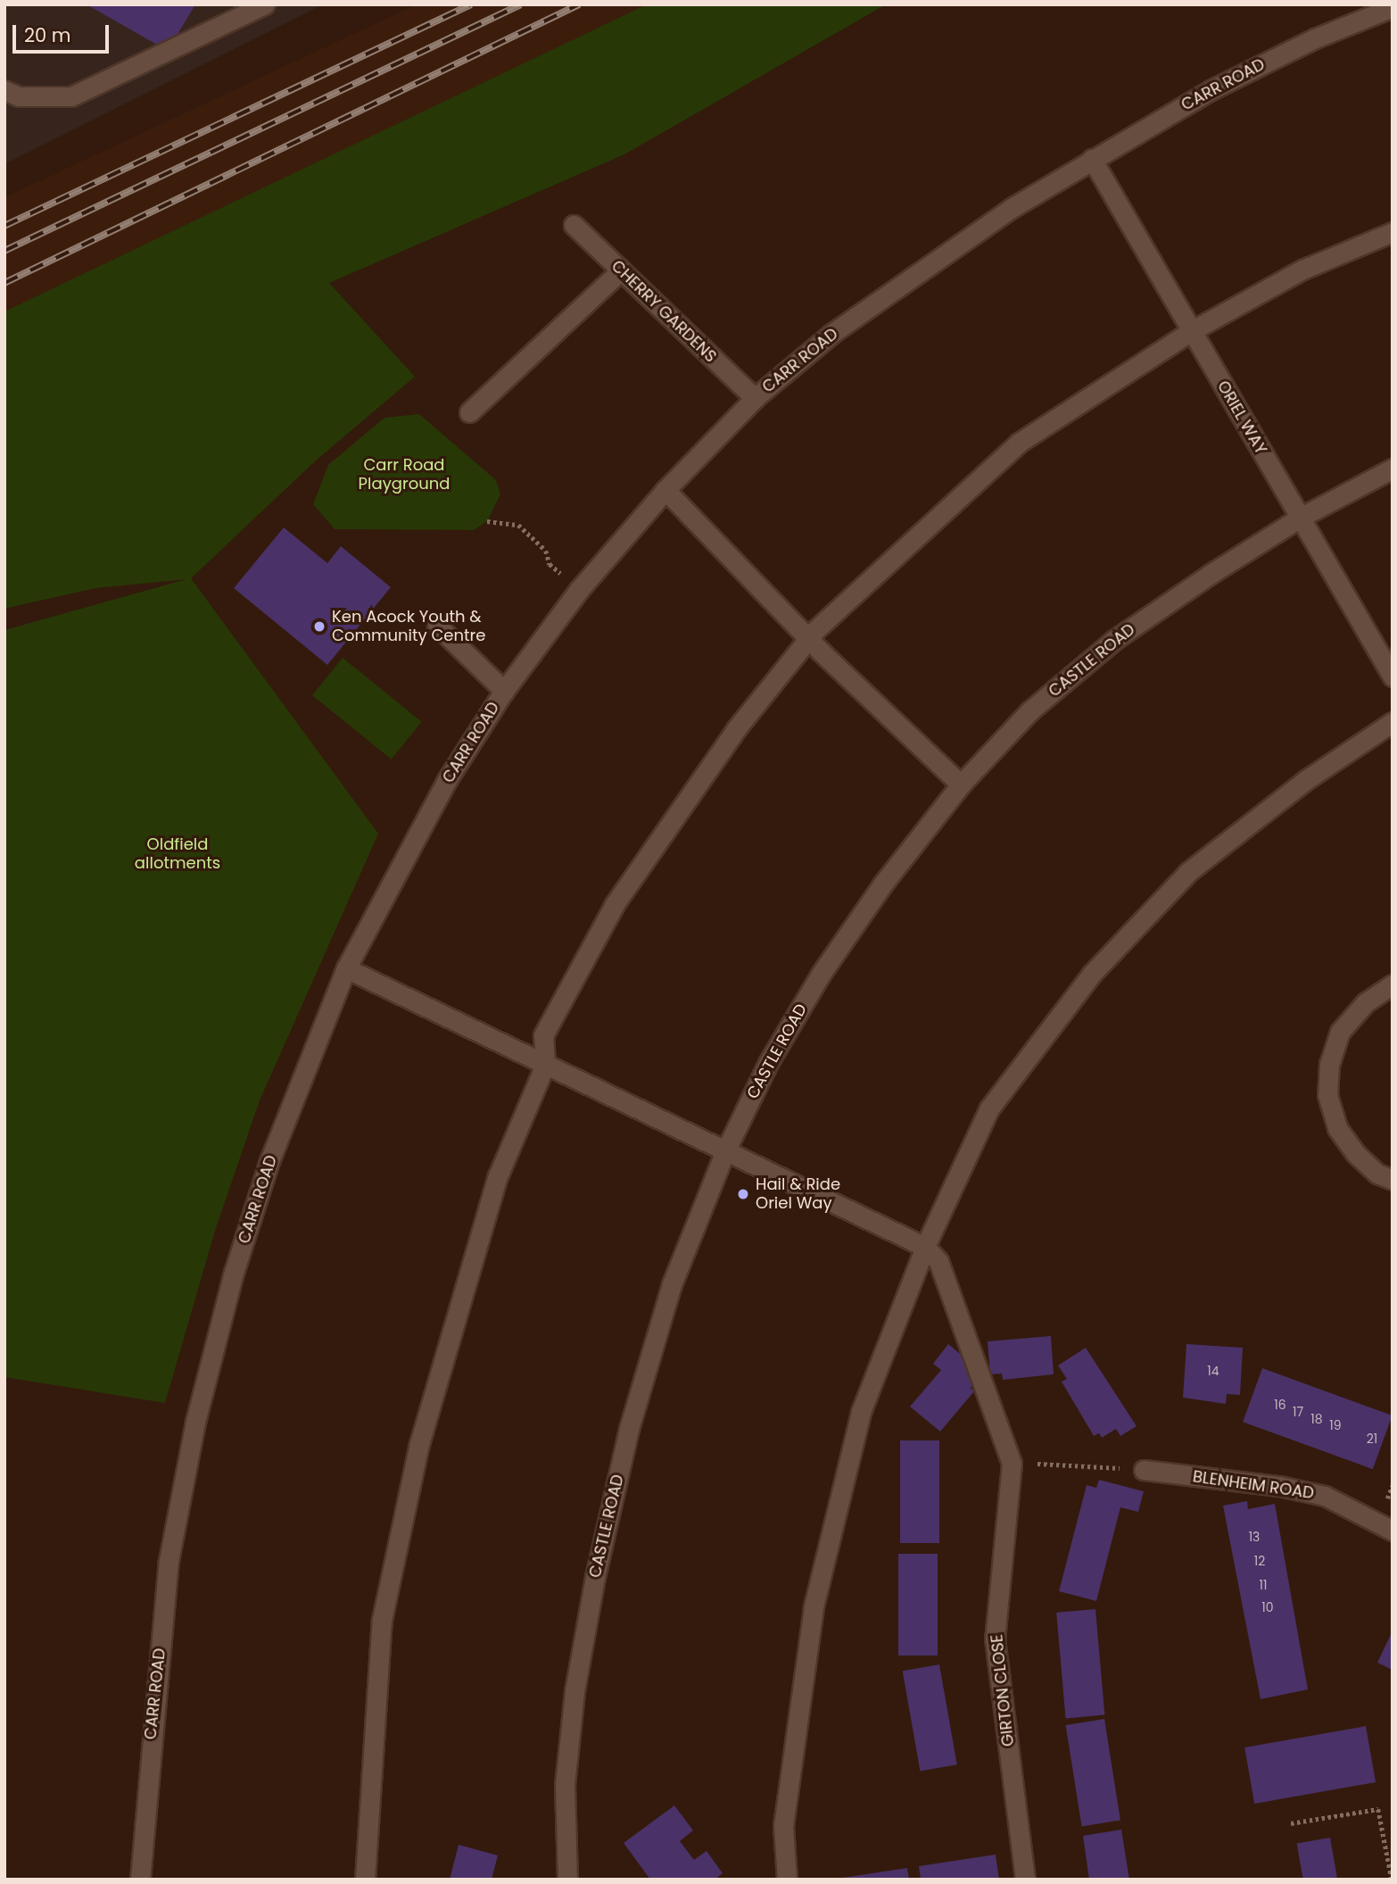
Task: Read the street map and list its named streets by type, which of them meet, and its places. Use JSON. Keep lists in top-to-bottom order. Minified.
{"streets":{"street":["CARR ROAD","CHERRY GARDENS","ORIEL WAY","CASTLE ROAD","BLENHEIM ROAD","GIRTON CLOSE"]},"crossings":[["CARR ROAD","CHERRY GARDENS"],["CARR ROAD","ORIEL WAY"],["ORIEL WAY","CASTLE ROAD"]],"parks":["Carr Road Playground","Oldfield allotments"],"places":["Ken Acock Youth & Community Centre","Hail & Ride Oriel Way"],"house_numbers":["14","16","17","18","19","21","13","12","11","10"],"scale_bar":"20 m"}
